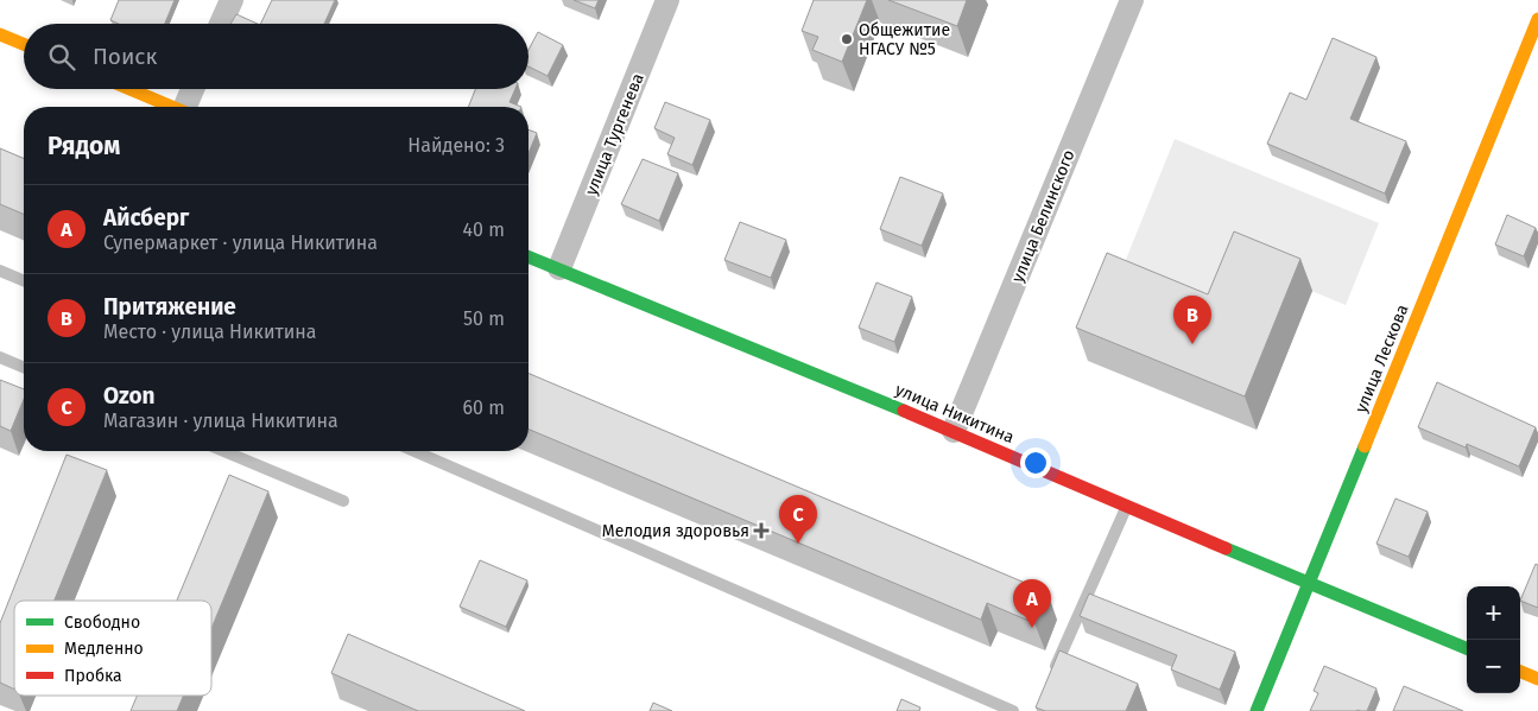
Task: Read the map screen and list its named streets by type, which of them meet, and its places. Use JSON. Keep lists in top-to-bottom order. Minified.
{"streets":{"main road":["улица Лескова","улица Никитина"],"street":["улица Тургенева","улица Белинского"]},"crossings":[["улица Тургенева","улица Никитина"],["улица Белинского","улица Никитина"],["улица Лескова","улица Никитина"]],"places":{"other":["Общежитие НГАСУ №5"],"health":["Мелодия здоровья"]},"legend":["Свободно","Медленно","Пробка"],"page":{"search":"Поиск","heading":["Рядом","Найдено: 3"],"list":[{"mark":"A","name":"Айсберг","note":"Супермаркет · улица Никитина","value":"40 m"},{"mark":"B","name":"Притяжение","note":"Место · улица Никитина","value":"50 m"},{"mark":"C","name":"Ozon","note":"Магазин · улица Никитина","value":"60 m"}],"pins":["B","C","A"],"map_buttons":["+","−"]}}
